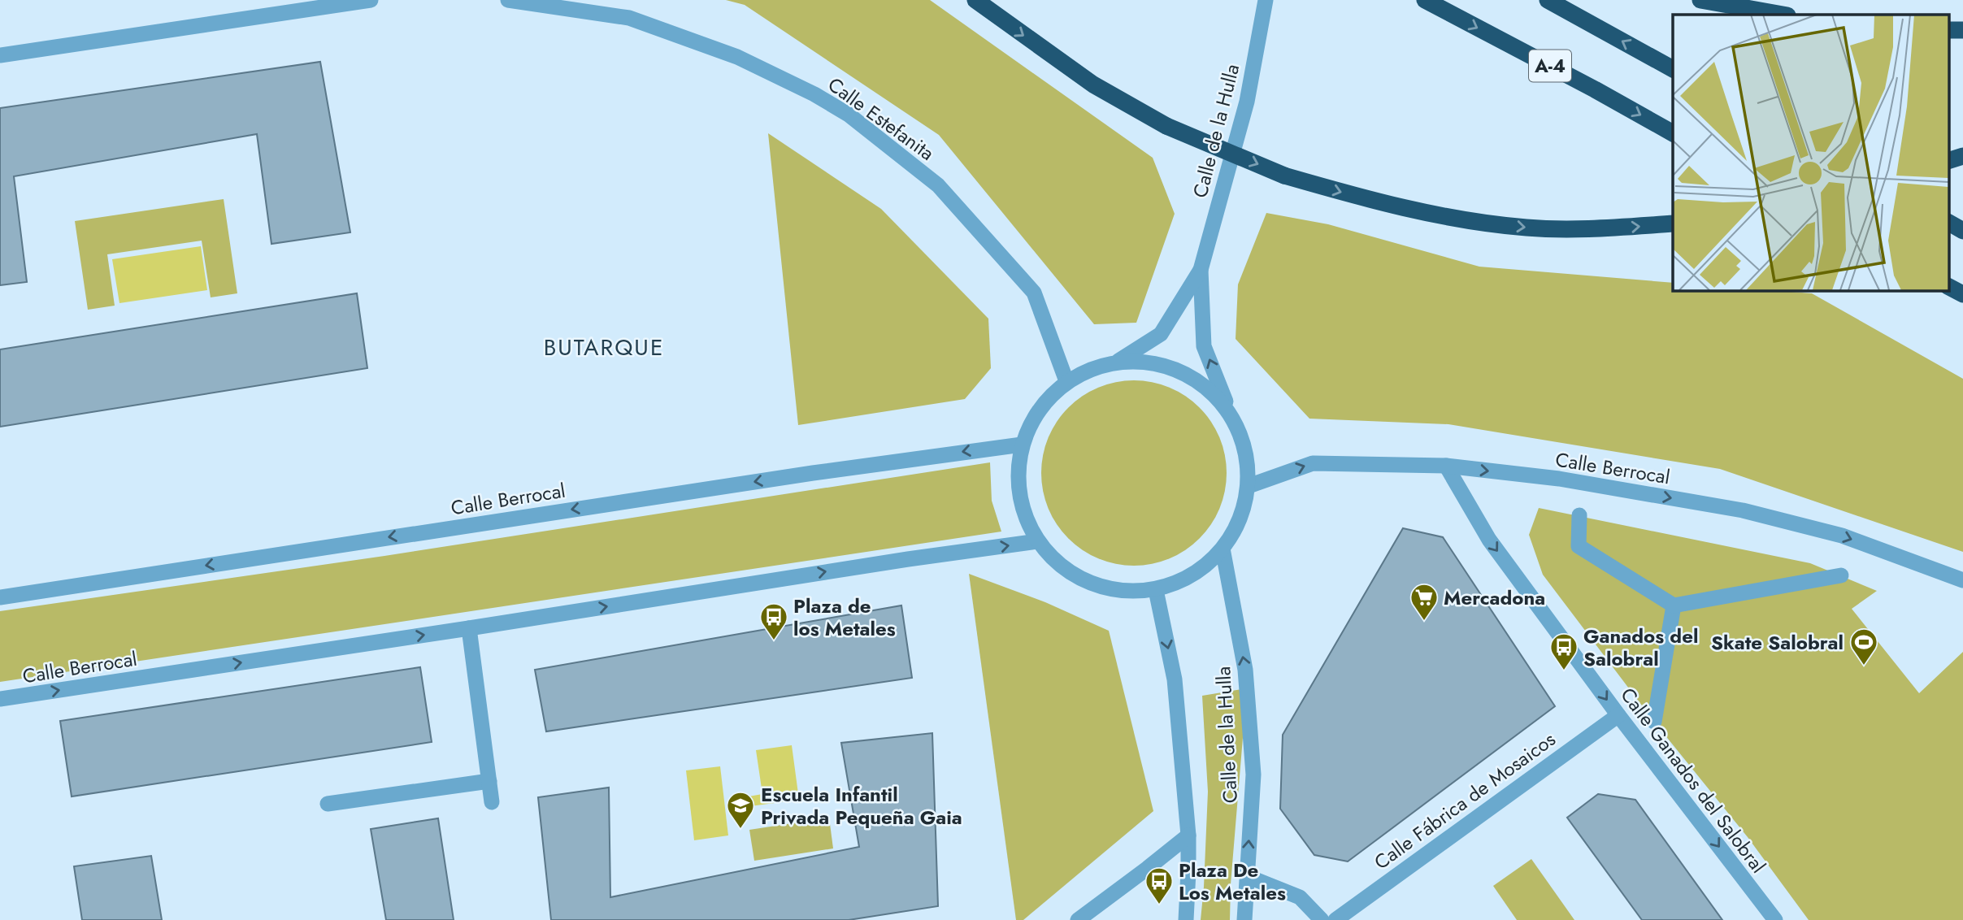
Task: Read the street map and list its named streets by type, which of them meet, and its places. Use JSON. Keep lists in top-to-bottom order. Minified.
{"streets":{"highway":["A-4"],"street":["Calle Estefanita","Calle de la Hulla","Calle Berrocal","Calle Ganados del Salobral","Calle Fábrica de Mosaicos"]},"crossings":[["Calle Berrocal","Calle Ganados del Salobral"],["Calle Ganados del Salobral","Calle Fábrica de Mosaicos"]],"one_way":["Calle Ganados del Salobral"],"districts":["BUTARQUE"],"places":{"supermarket":["Mercadona"],"bus stop":["Plaza de los Metales","Ganados del Salobral","Plaza De Los Metales"],"sports":["Skate Salobral"],"school or university":["Escuela Infantil Privada Pequeña Gaia"]}}
